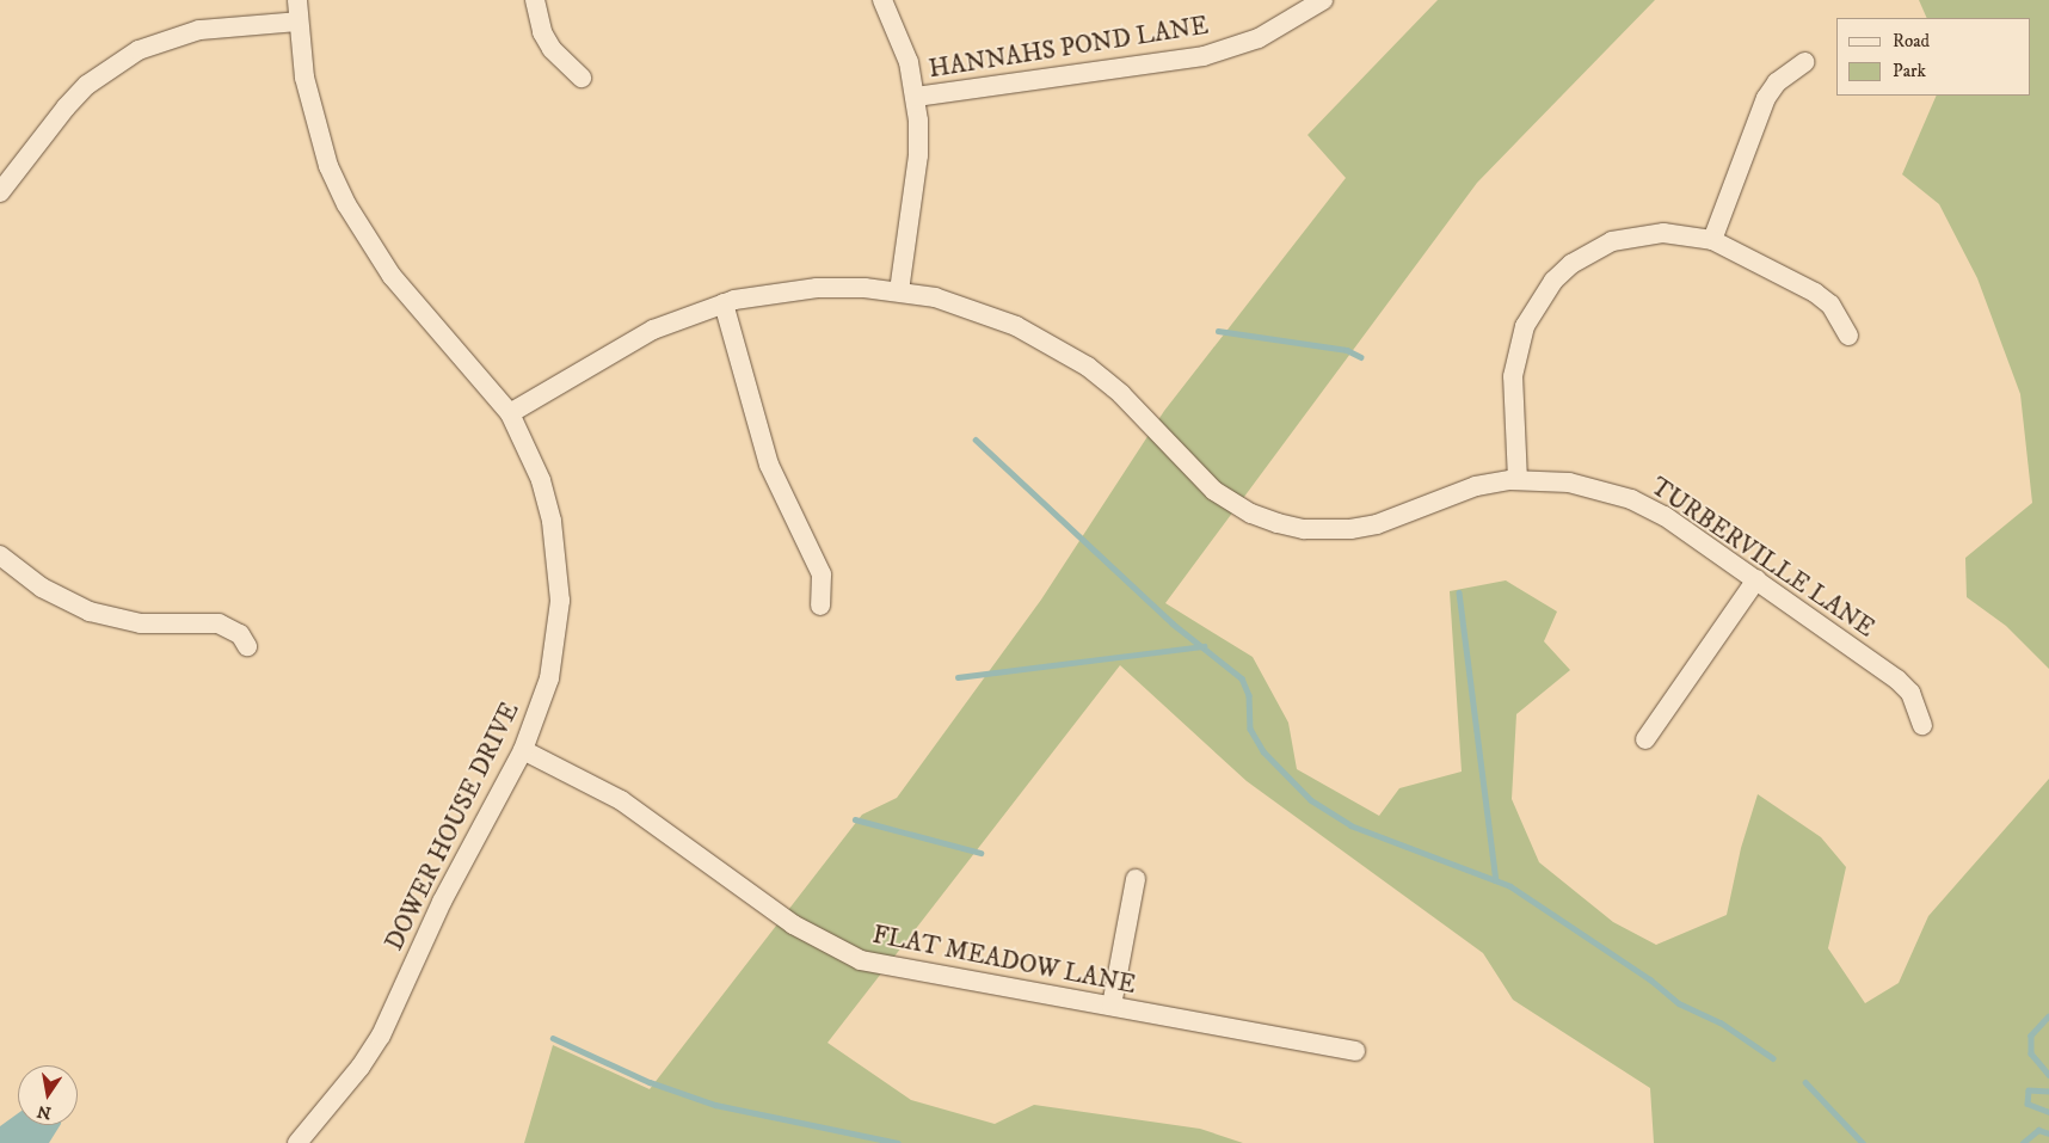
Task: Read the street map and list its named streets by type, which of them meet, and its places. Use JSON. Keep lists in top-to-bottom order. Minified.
{"streets":{"street":["HANNAHS POND LANE","TURBERVILLE LANE","DOWER HOUSE DRIVE","FLAT MEADOW LANE"]},"crossings":[["TURBERVILLE LANE","DOWER HOUSE DRIVE"],["DOWER HOUSE DRIVE","FLAT MEADOW LANE"]],"legend":["Road","Park"],"north":"bottom"}
